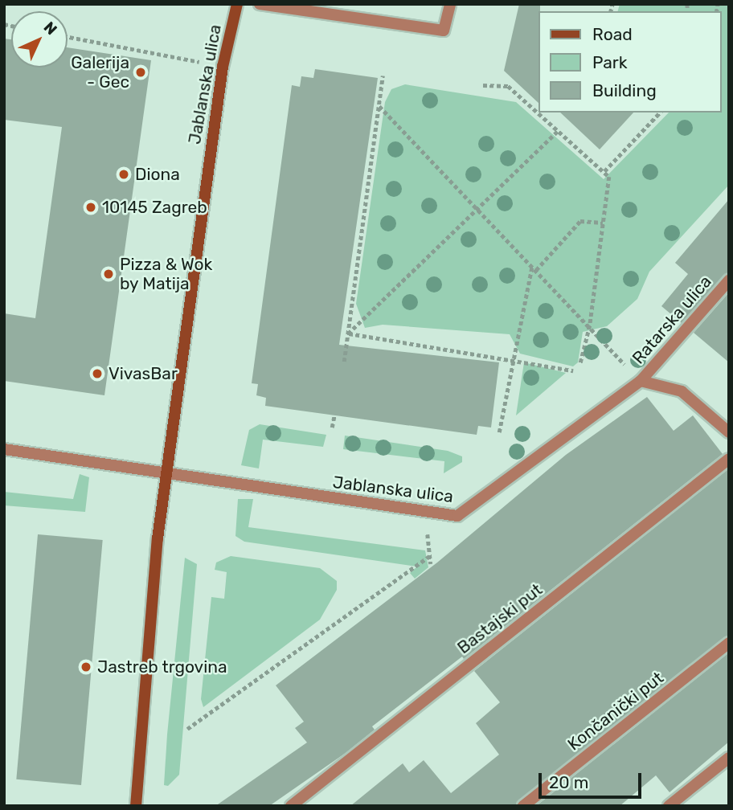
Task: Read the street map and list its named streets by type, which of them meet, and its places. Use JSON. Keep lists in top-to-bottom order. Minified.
{"streets":{"street":["Jablanska ulica","Ratarska ulica","Bastajski put","Končanički put"]},"crossings":[["Jablanska ulica","Ratarska ulica"]],"places":["Galerija - Gec","Diona","10145 Zagreb","Pizza & Wok by Matija","VivasBar","Jastreb trgovina"],"legend":["Road","Park","Building"],"scale_bar":"20 m","north":"top right"}
